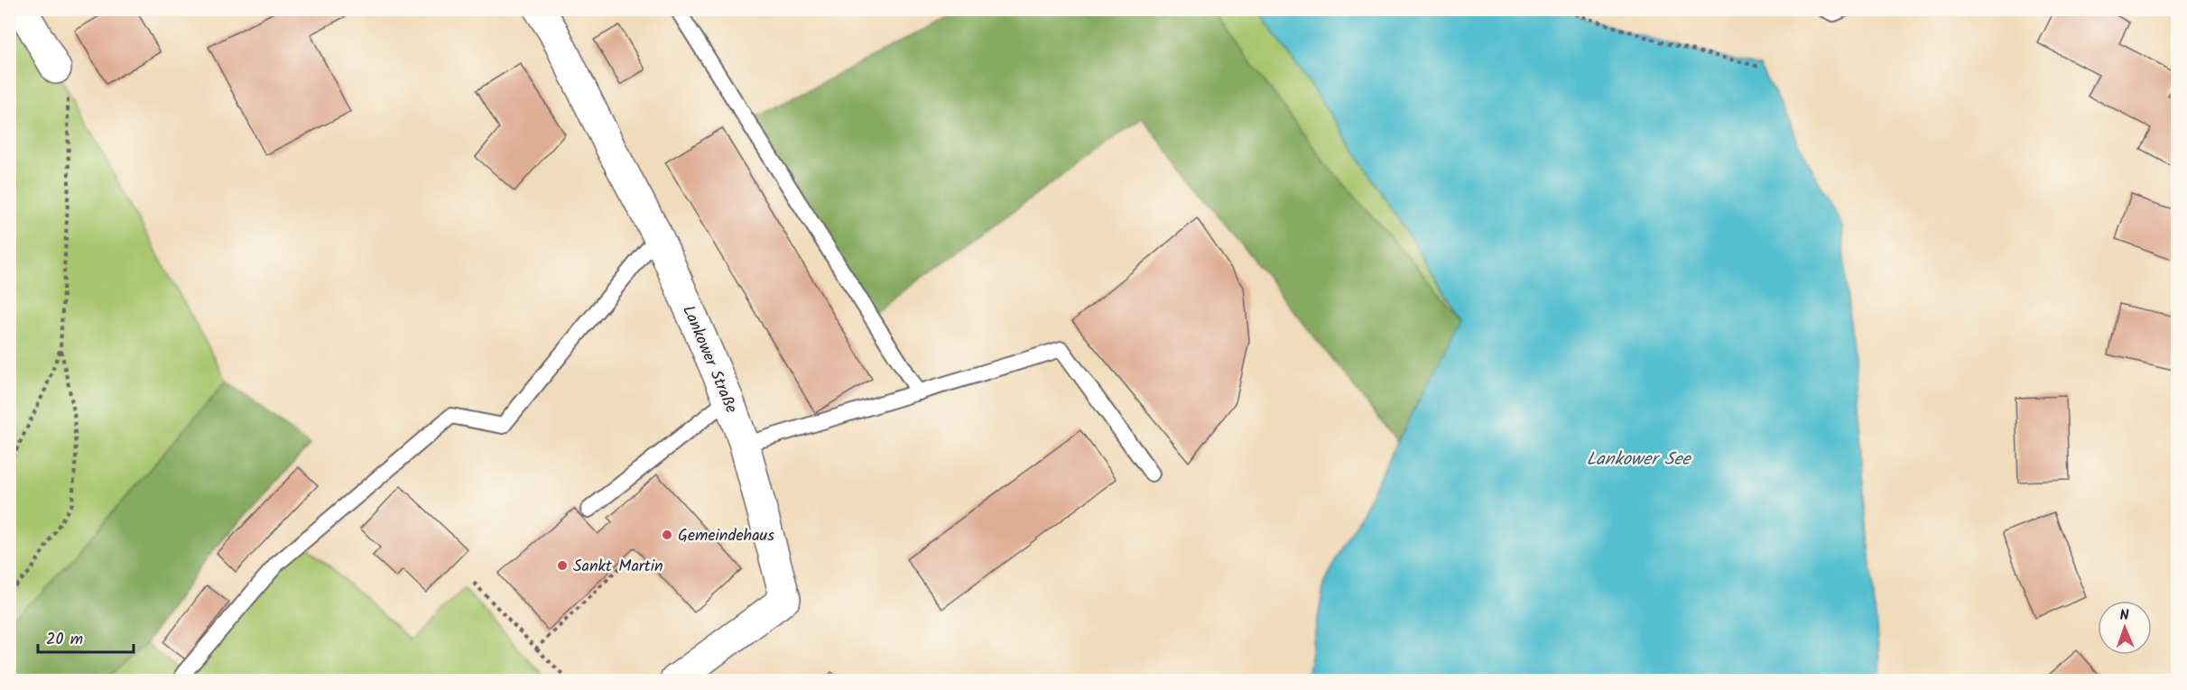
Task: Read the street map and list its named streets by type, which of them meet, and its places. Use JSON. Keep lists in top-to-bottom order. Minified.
{"streets":{"street":["Lankower Straße"]},"water":["Lankower See"],"places":["Gemeindehaus","Sankt Martin"],"scale_bar":"20 m","north":"top"}
